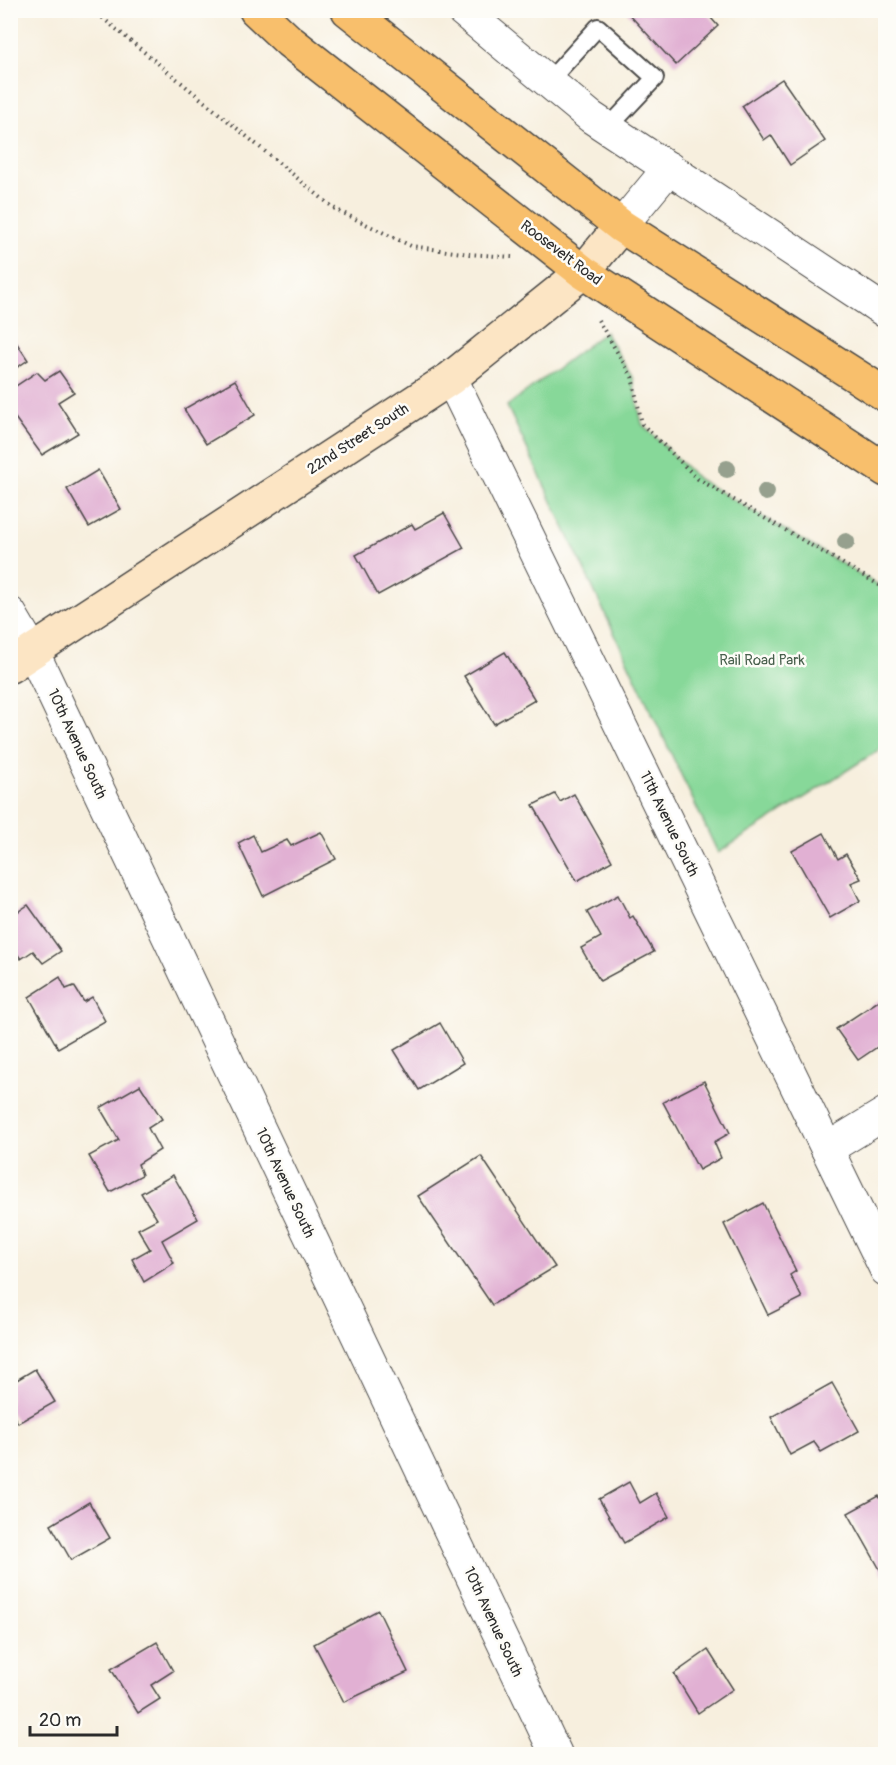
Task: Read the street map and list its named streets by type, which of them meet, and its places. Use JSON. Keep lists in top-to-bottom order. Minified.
{"streets":{"main road":["Roosevelt Road"],"street":["22nd Street South","10th Avenue South","11th Avenue South"]},"crossings":[["Roosevelt Road","22nd Street South"],["22nd Street South","10th Avenue South"],["22nd Street South","11th Avenue South"]],"parks":["Rail Road Park"],"scale_bar":"20 m"}
